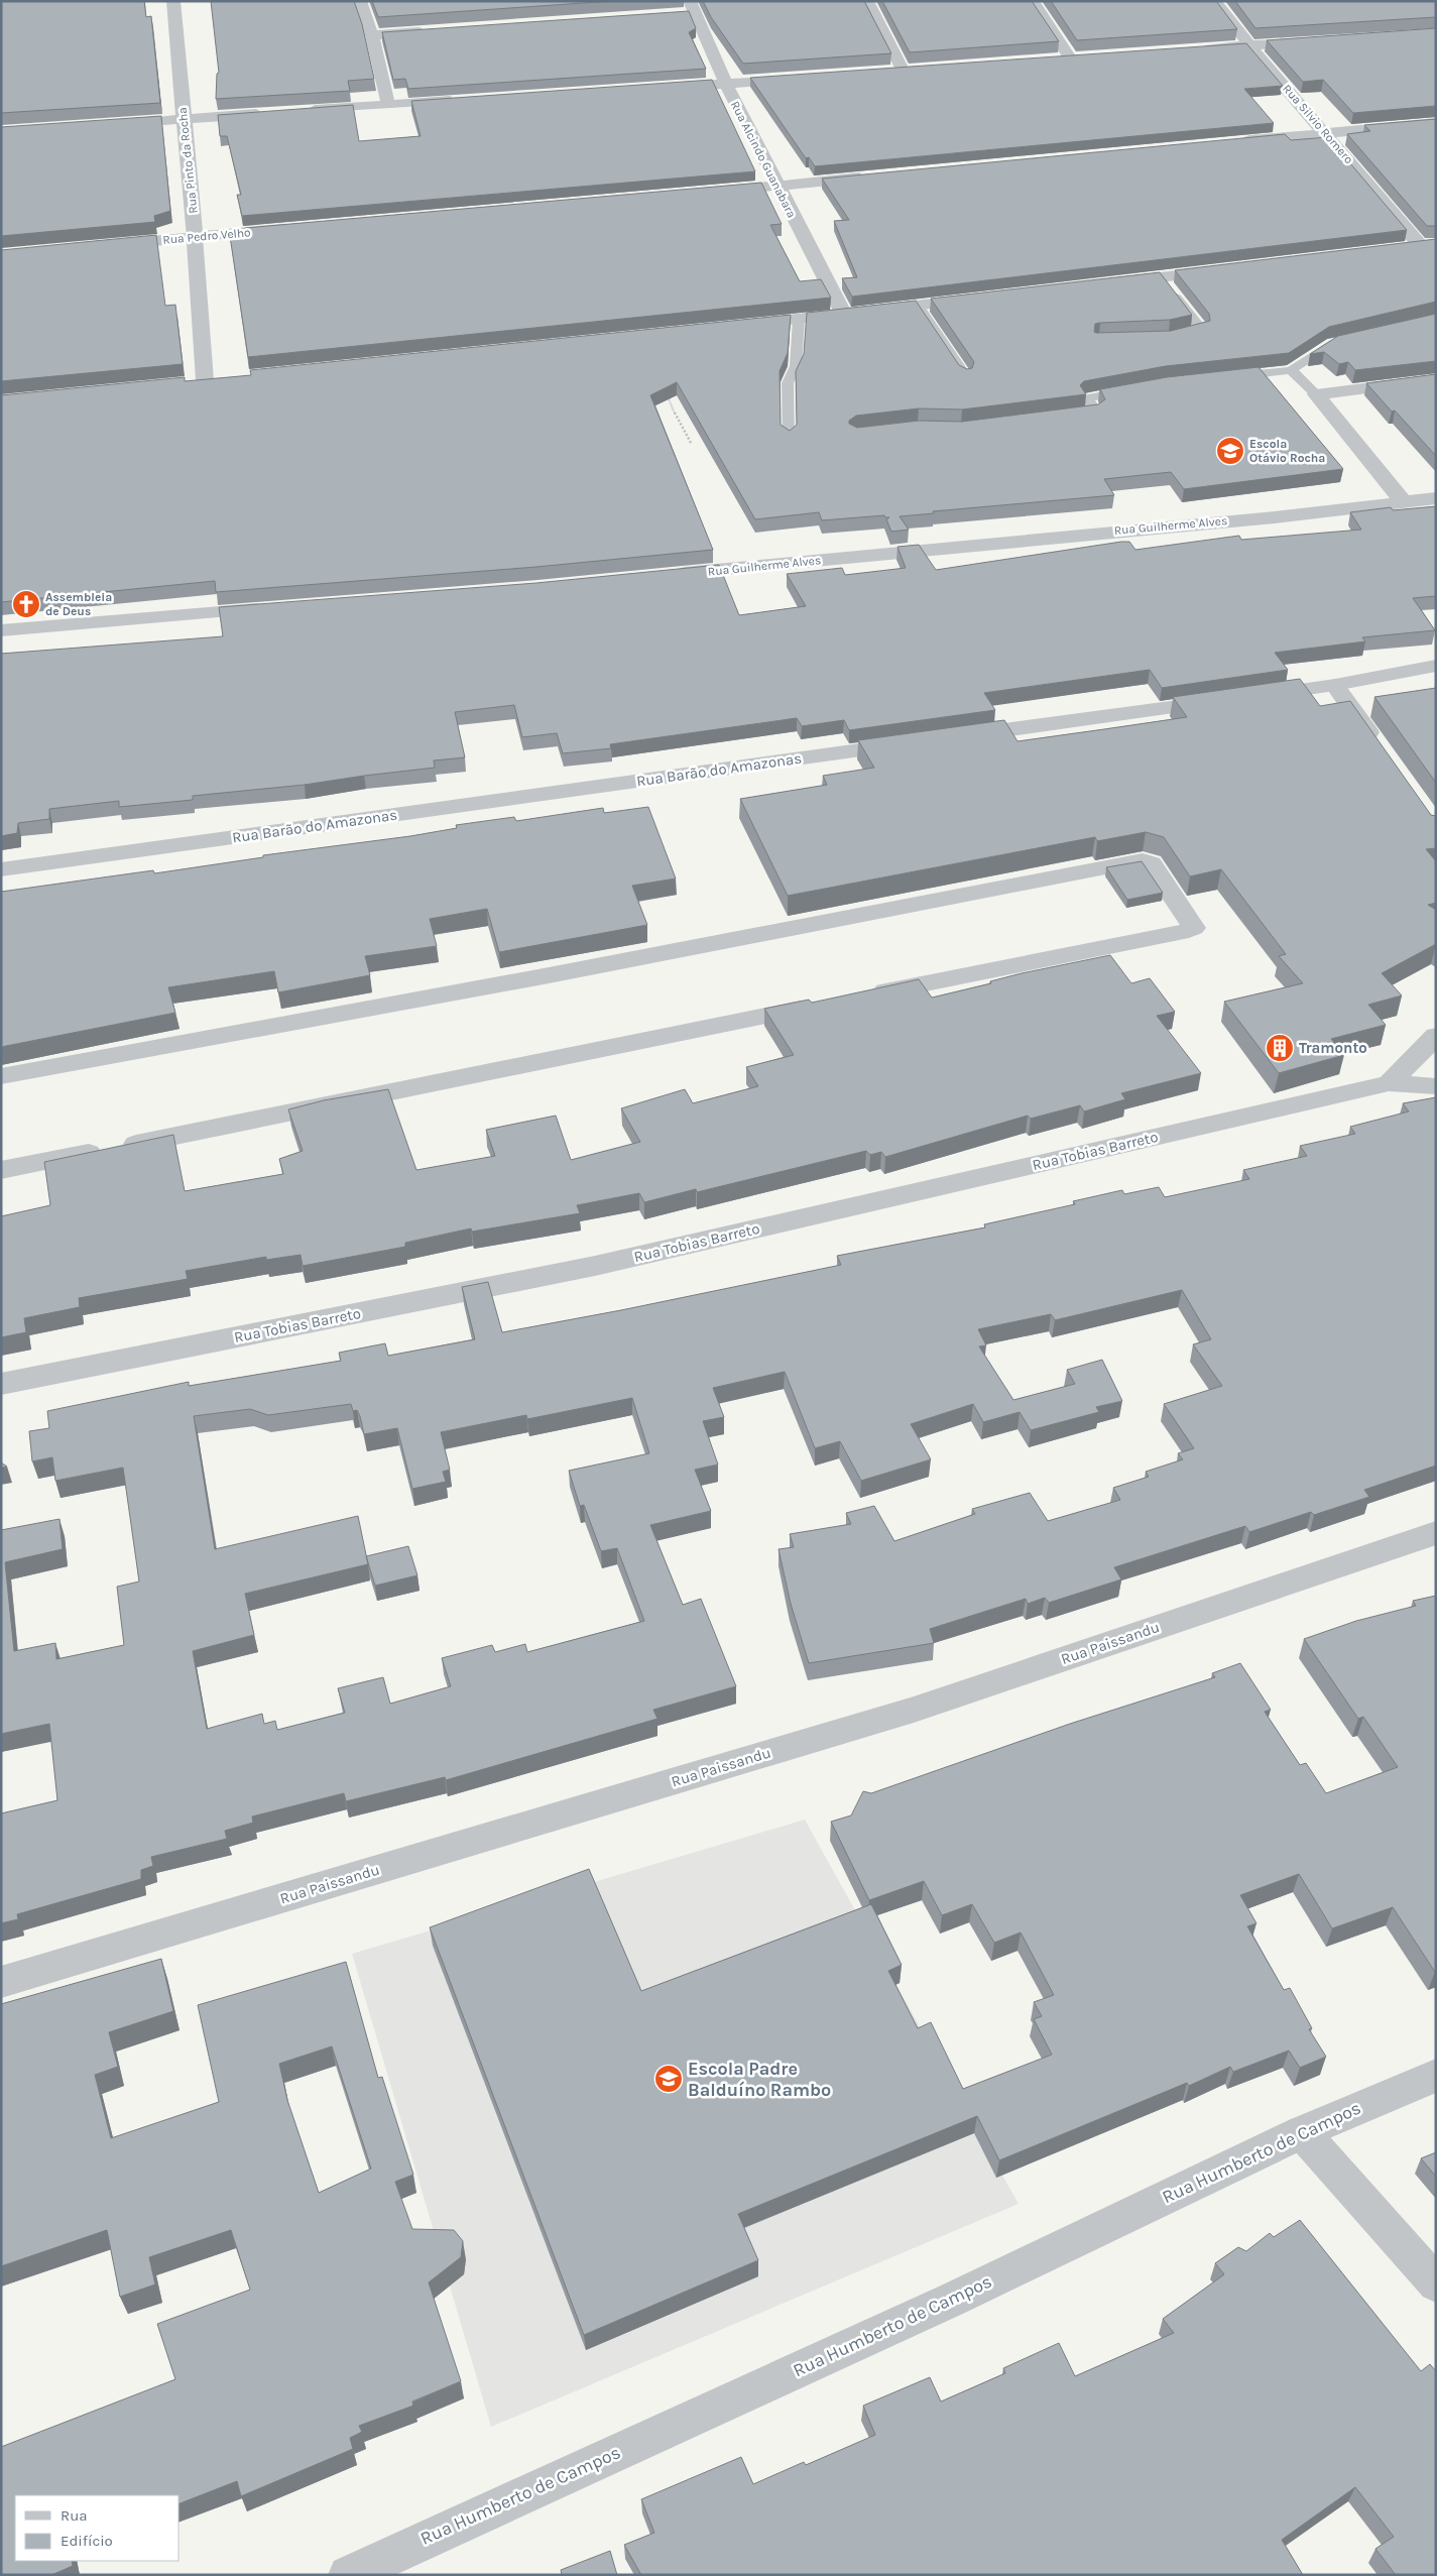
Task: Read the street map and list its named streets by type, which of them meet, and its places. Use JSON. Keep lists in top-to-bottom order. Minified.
{"streets":{"street":["Rua Silvio Romero","Rua Alcindo Guanabara","Rua Pinto da Rocha","Rua Pedro Velho","Rua Guilherme Alves","Rua Barão do Amazonas","Rua Tobias Barreto","Rua Paissandu","Rua Humberto de Campos"]},"crossings":[["Rua Pinto da Rocha","Rua Pedro Velho"]],"places":{"school or university":["Escola Otávio Rocha","Escola Padre Balduíno Rambo"],"church":["Assembleia de Deus"],"building":["Tramonto"]},"legend":["Rua","Edifício"]}
